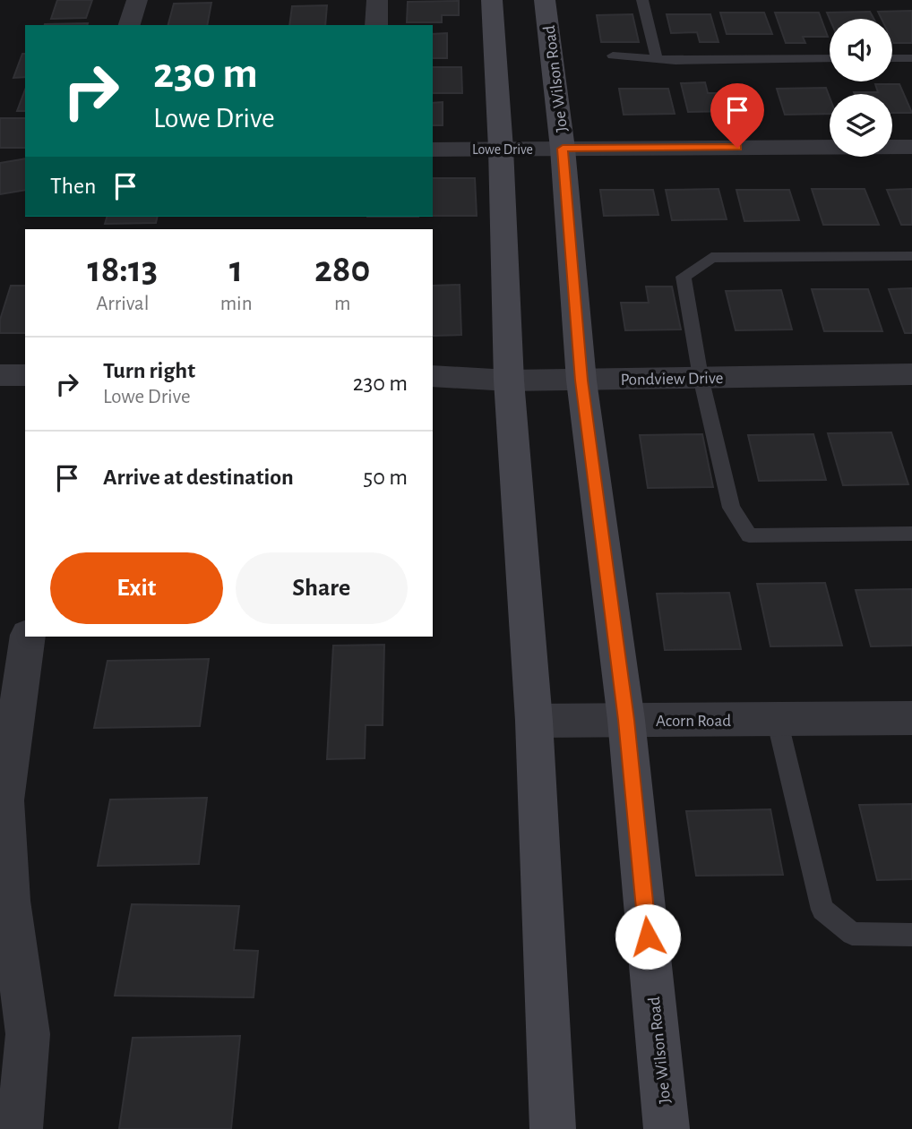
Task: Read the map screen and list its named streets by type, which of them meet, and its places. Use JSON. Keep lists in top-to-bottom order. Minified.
{"streets":{"main road":["Joe Wilson Road"],"street":["Lowe Drive","Pondview Drive","Acorn Road"]},"crossings":[["Joe Wilson Road","Lowe Drive"],["Joe Wilson Road","Pondview Drive"],["Joe Wilson Road","Acorn Road"]],"page":{"turn":["230 m","Lowe Drive"],"then":"Then","eta":["18:13","Arrival","1","min","280","m"],"list":[{"name":"Turn right","note":"Lowe Drive","value":"230 m"},{"name":"Arrive at destination","value":"50 m"}],"buttons":["Exit","Share"]}}
